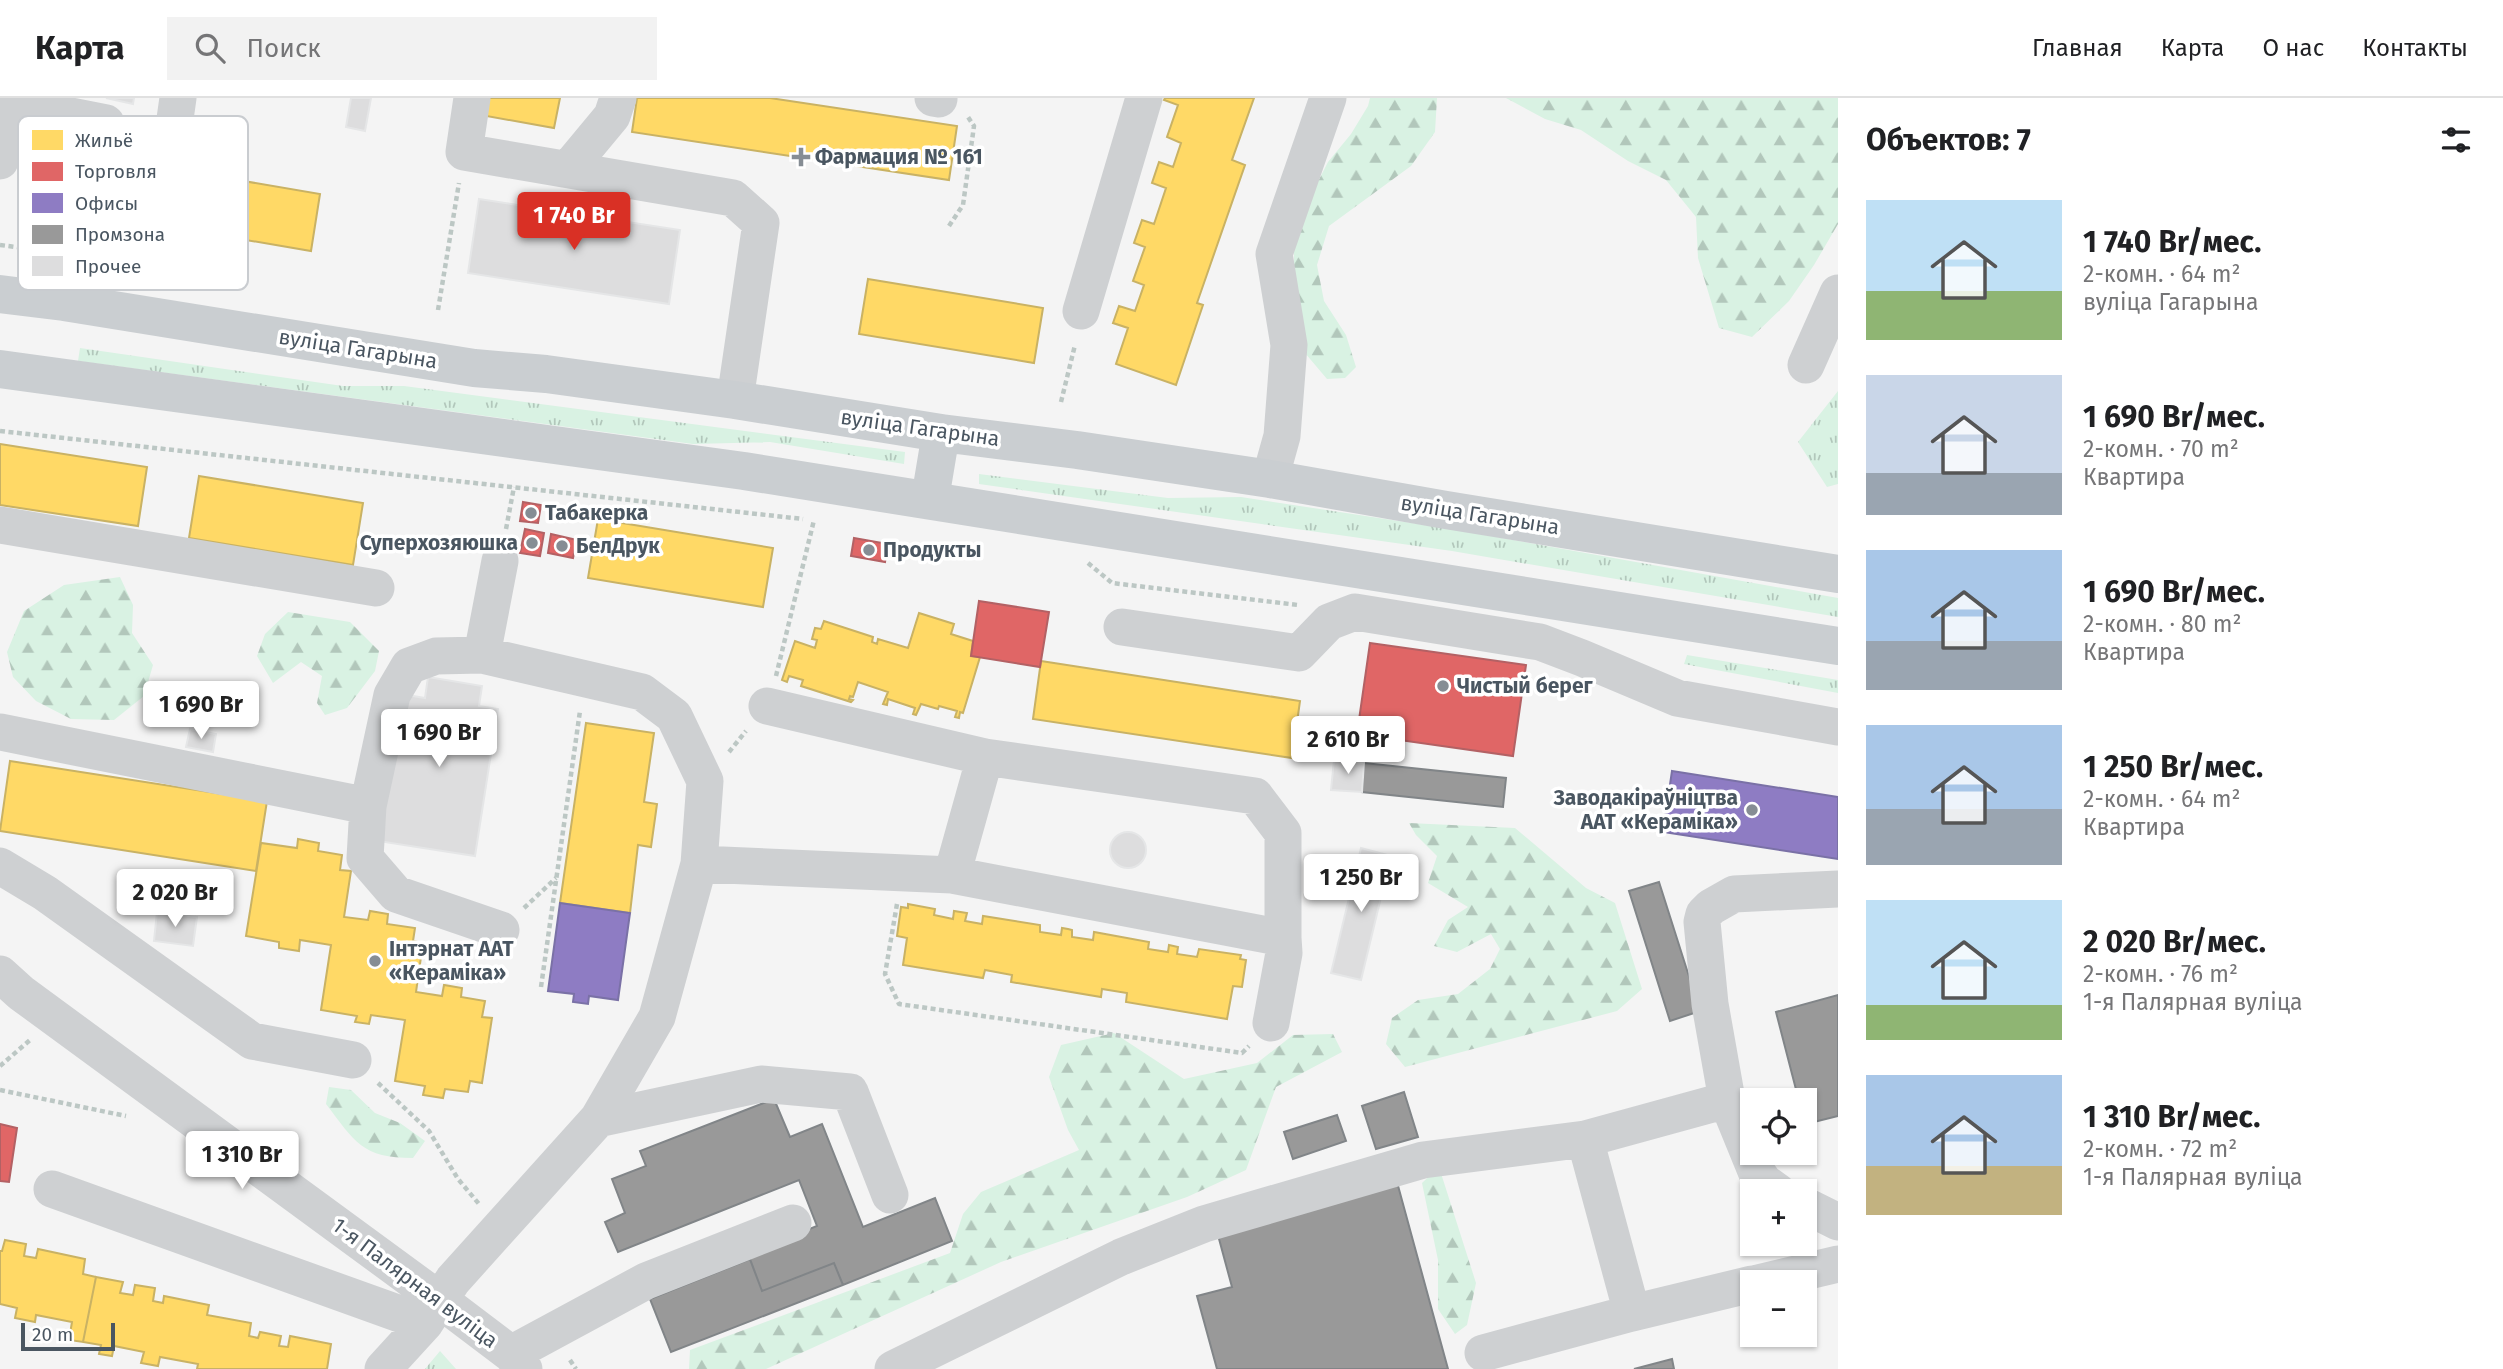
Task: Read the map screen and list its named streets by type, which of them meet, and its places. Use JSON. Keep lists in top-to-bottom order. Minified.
{"streets":{"main road":["вуліца Гагарына"],"street":["1-я Палярная вуліца"]},"places":{"health":["Фармация № 161"],"other":["Табакерка","Суперхозяюшка","БелДрук","Продукты","Чистый берег","Заводакіраўніцтва ААТ «Кераміка»","Інтэрнат ААТ «Кераміка»"]},"legend":["Жильё","Торговля","Офисы","Промзона","Прочее"],"scale_bar":"20 m","page":{"header":"Карта","search":"Поиск","nav":["Главная","Карта","О нас","Контакты"],"heading":"Объектов: 7","list":[{"name":"1 740 Br/мес.","note":"2-комн. · 64 m² · вуліца Гагарына"},{"name":"1 690 Br/мес.","note":"2-комн. · 70 m² · Квартира"},{"name":"1 690 Br/мес.","note":"2-комн. · 80 m² · Квартира"},{"name":"1 250 Br/мес.","note":"2-комн. · 64 m² · Квартира"},{"name":"2 020 Br/мес.","note":"2-комн. · 76 m² · 1-я Палярная вуліца"},{"name":"1 310 Br/мес.","note":"2-комн. · 72 m² · 1-я Палярная вуліца"}],"price":["1 740 Br","1 690 Br","1 690 Br","2 610 Br","1 250 Br","2 020 Br","1 310 Br"],"map_buttons":["+","−"],"scale":"20 m"}}
